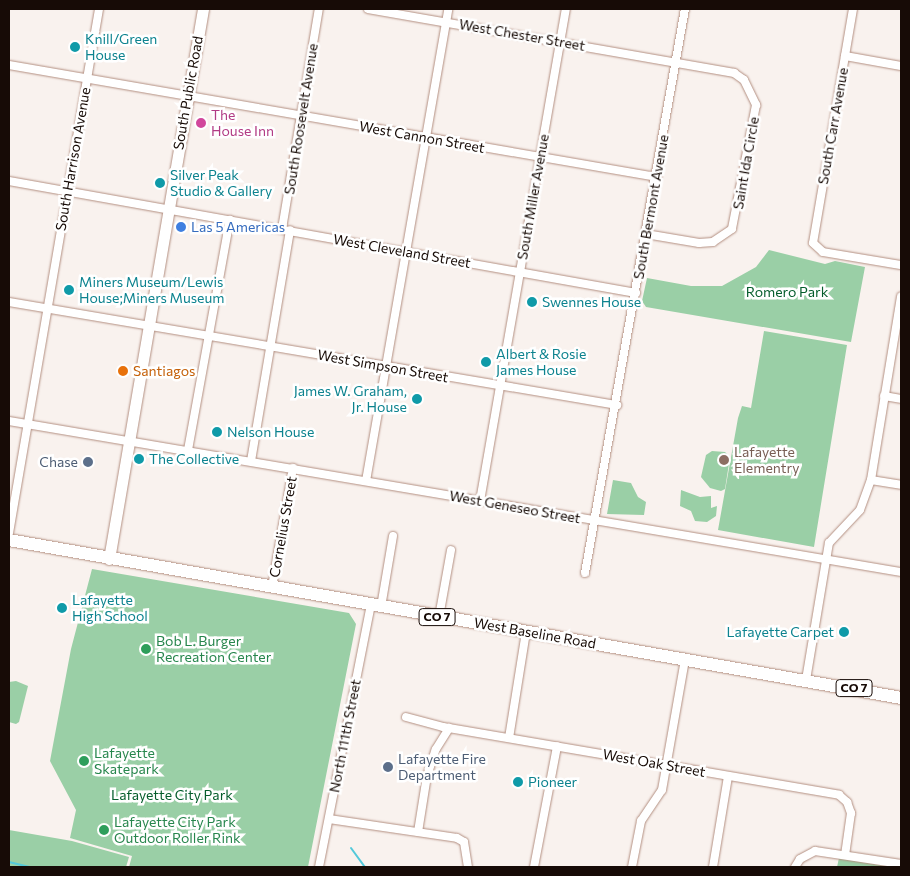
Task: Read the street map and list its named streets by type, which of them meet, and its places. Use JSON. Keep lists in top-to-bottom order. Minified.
{"streets":{"main road":["CO 7","West Baseline Road"],"street":["West Chester Street","South Public Road","South Roosevelt Avenue","South Carr Avenue","West Cannon Street","South Harrison Avenue","Saint Ida Circle","South Miller Avenue","South Bermont Avenue","West Cleveland Street","West Simpson Street","West Geneseo Street","Cornelius Street","North 111th Street","West Oak Street"]},"crossings":[["West Chester Street","Saint Ida Circle"],["West Chester Street","South Miller Avenue"],["West Chester Street","South Bermont Avenue"],["South Public Road","West Cannon Street"],["South Public Road","West Cleveland Street"],["South Public Road","West Simpson Street"],["South Public Road","West Geneseo Street"],["South Public Road","CO 7"],["South Public Road","West Baseline Road"],["South Roosevelt Avenue","West Cannon Street"],["South Roosevelt Avenue","West Cleveland Street"],["South Roosevelt Avenue","West Simpson Street"],["South Roosevelt Avenue","West Geneseo Street"],["West Cannon Street","South Harrison Avenue"],["West Cannon Street","South Miller Avenue"],["West Cannon Street","South Bermont Avenue"],["South Harrison Avenue","West Cleveland Street"],["South Harrison Avenue","West Simpson Street"],["South Harrison Avenue","West Geneseo Street"],["Saint Ida Circle","South Bermont Avenue"],["South Miller Avenue","West Cleveland Street"],["South Miller Avenue","West Simpson Street"],["South Miller Avenue","West Geneseo Street"],["South Bermont Avenue","West Cleveland Street"],["South Bermont Avenue","West Simpson Street"],["South Bermont Avenue","West Geneseo Street"],["West Geneseo Street","Cornelius Street"],["Cornelius Street","West Baseline Road"],["CO 7","West Baseline Road"],["West Baseline Road","North 111th Street"]],"parks":["Romero Park","Lafayette City Park"],"places":["Knill/Green House","The House Inn","Silver Peak Studio & Gallery","Las 5 Americas","Miners Museum/Lewis House;Miners Museum","Swennes House","Albert & Rosie James House","Santiagos","James W. Graham, Jr. House","Nelson House","The Collective","Lafayette Elementry","Chase","Lafayette High School","Lafayette Carpet","Bob L. Burger Recreation Center","Lafayette Skatepark","Lafayette Fire Department","Pioneer","Lafayette City Park Outdoor Roller Rink"]}
